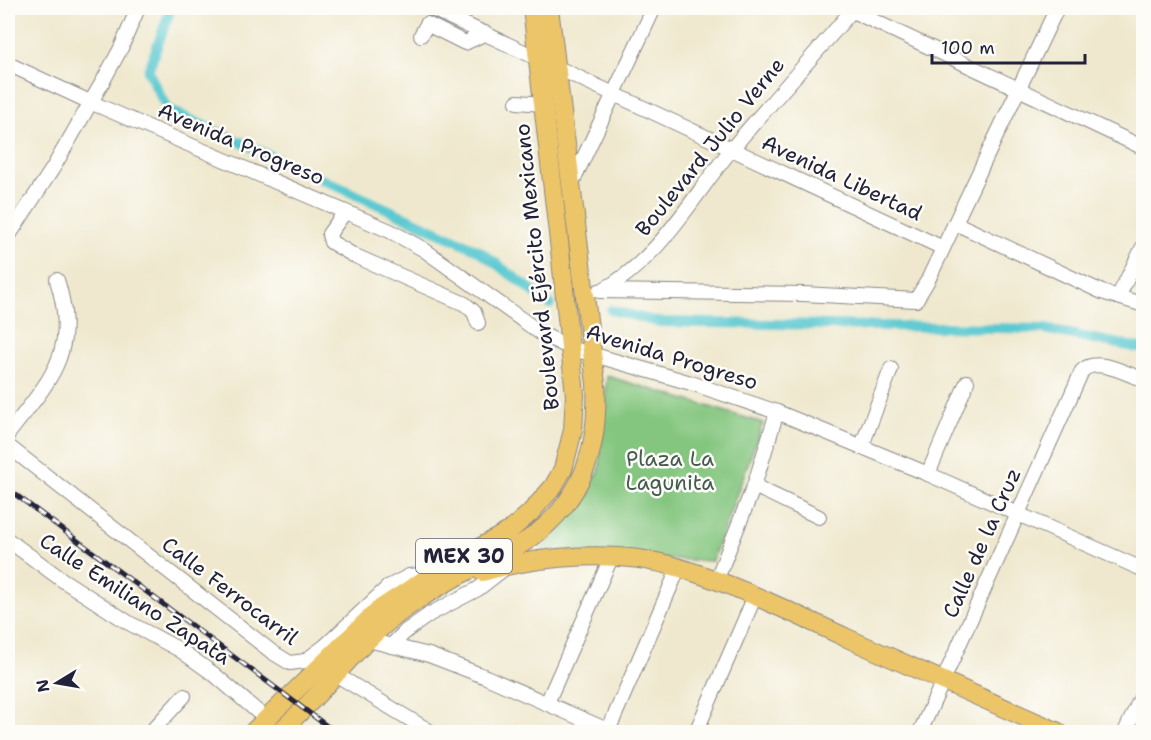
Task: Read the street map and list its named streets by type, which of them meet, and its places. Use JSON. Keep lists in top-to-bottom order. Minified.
{"streets":{"main road":["Boulevard Ejército Mexicano","MEX 30"],"street":["Avenida Progreso","Boulevard Julio Verne","Avenida Libertad","Calle de la Cruz","Calle Ferrocarril","Calle Emiliano Zapata"]},"crossings":[["Avenida Progreso","Boulevard Ejército Mexicano"],["Avenida Progreso","Calle de la Cruz"],["Boulevard Julio Verne","Avenida Libertad"],["Boulevard Julio Verne","Boulevard Ejército Mexicano"],["Avenida Libertad","Boulevard Ejército Mexicano"],["Boulevard Ejército Mexicano","Calle Ferrocarril"],["Boulevard Ejército Mexicano","Calle Emiliano Zapata"]],"parks":["Plaza La Lagunita"],"scale_bar":"100 m","north":"left"}
